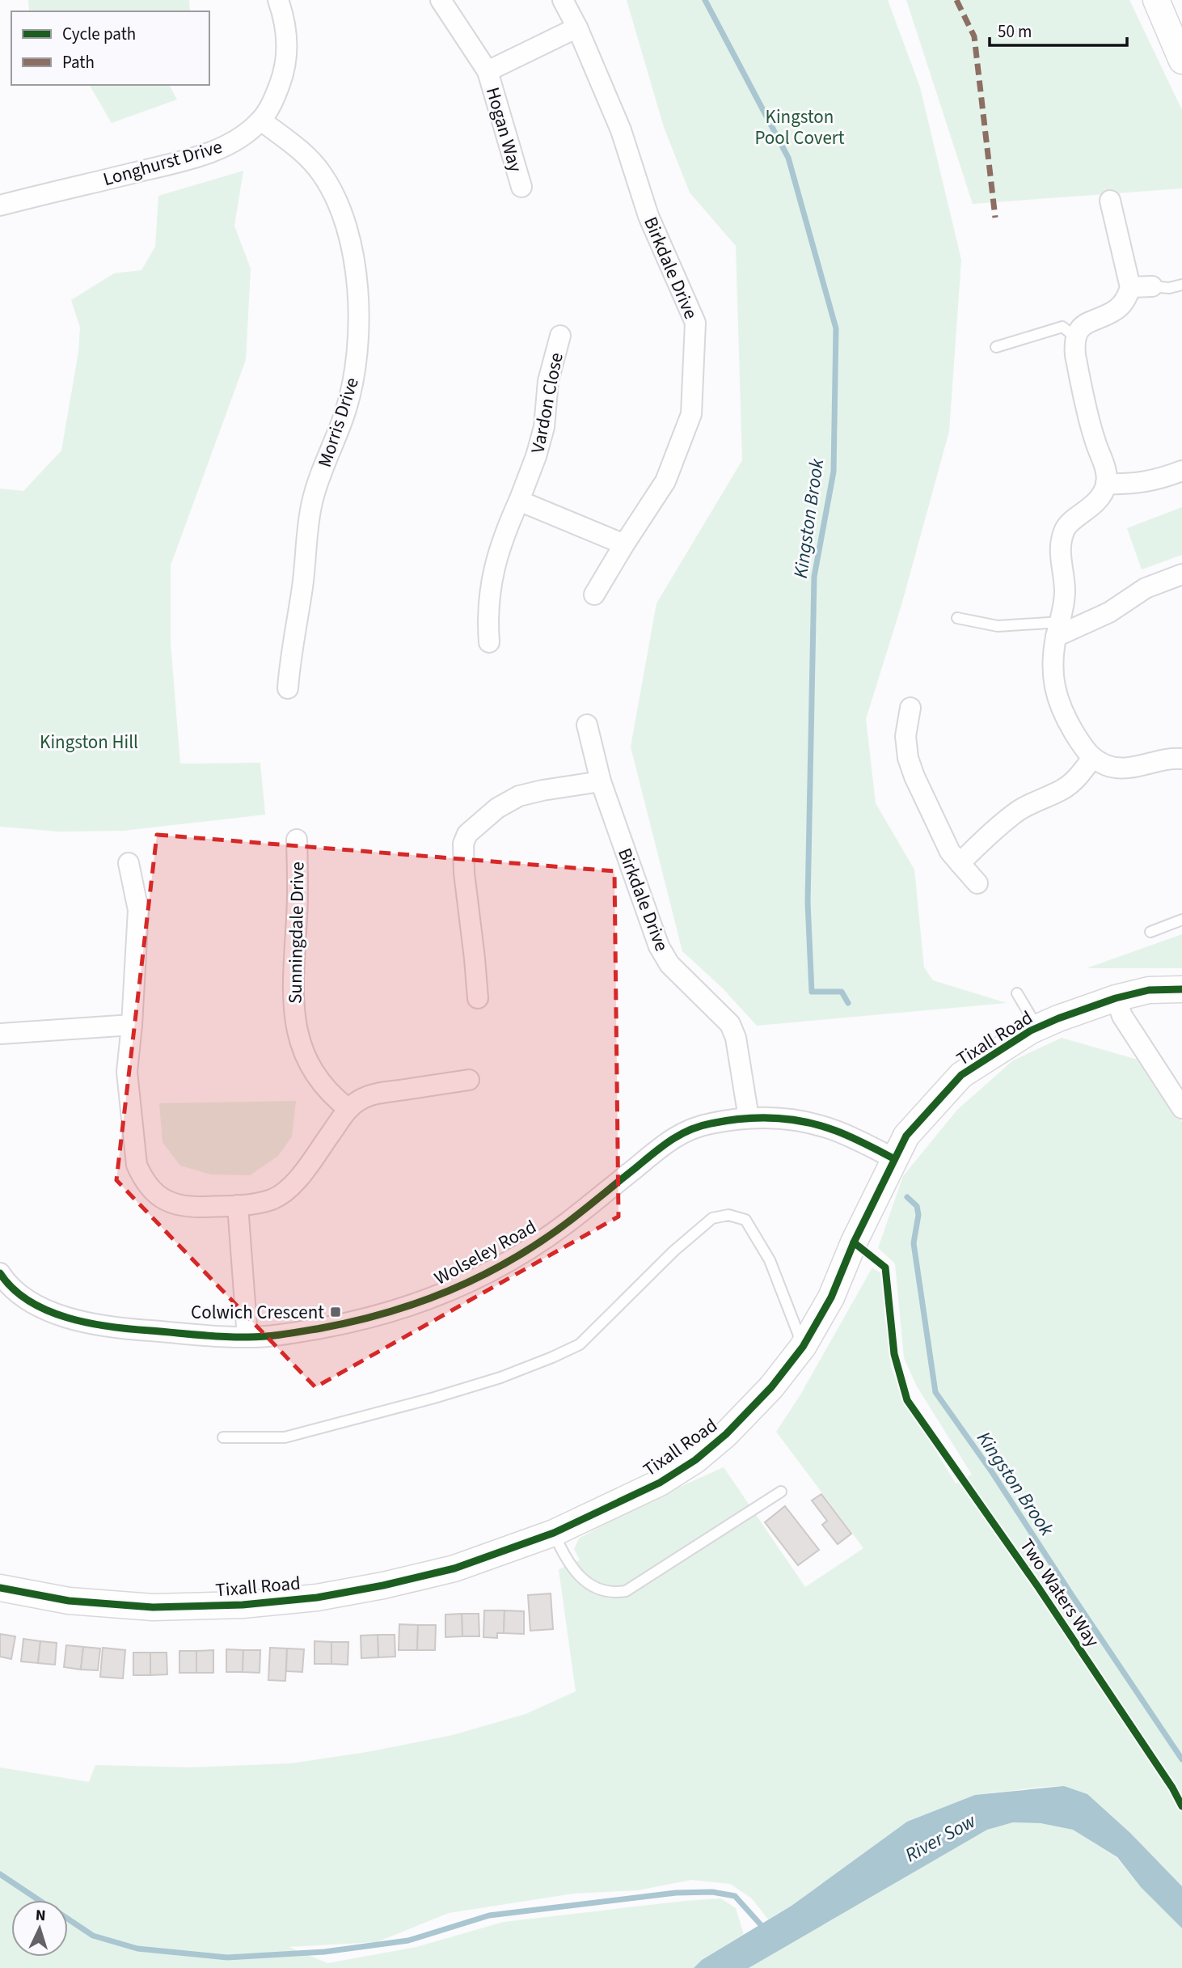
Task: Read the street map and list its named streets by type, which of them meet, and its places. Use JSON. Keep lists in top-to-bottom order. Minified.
{"streets":{"street":["Hogan Way","Longhurst Drive","Birkdale Drive","Vardon Close","Morris Drive","Sunningdale Drive","Tixall Road","Wolseley Road"],"cycle path":["Two Waters Way"]},"crossings":[["Hogan Way","Birkdale Drive"],["Longhurst Drive","Morris Drive"],["Birkdale Drive","Wolseley Road"],["Tixall Road","Wolseley Road"]],"water":["Kingston Brook","River Sow"],"parks":["Kingston Pool Covert","Kingston Hill"],"places":{"transit":["Colwich Crescent"]},"legend":["Cycle path","Path"],"scale_bar":"50 m","north":"top"}
